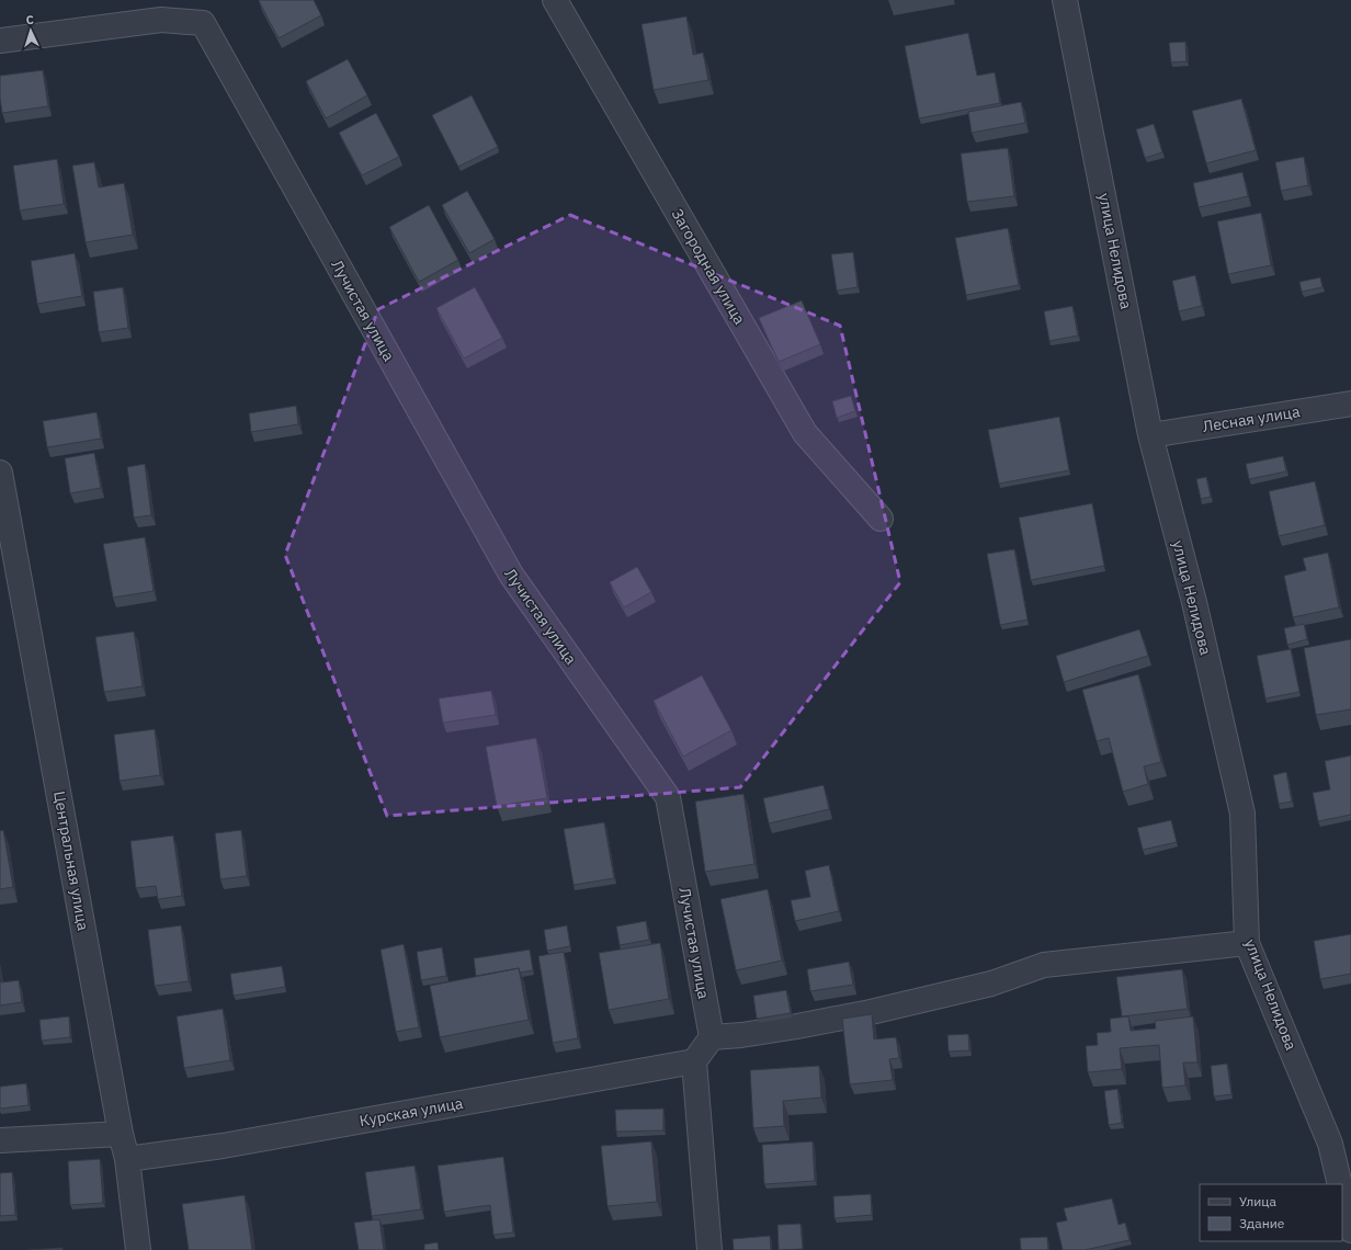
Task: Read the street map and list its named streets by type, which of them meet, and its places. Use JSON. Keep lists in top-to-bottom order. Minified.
{"streets":{"street":["улица Нелидова","Загородная улица","Лучистая улица","Лесная улица","Центральная улица","Курская улица"]},"crossings":[["улица Нелидова","Лесная улица"],["Центральная улица","Курская улица"]],"legend":["Улица","Здание"],"north":"top"}
